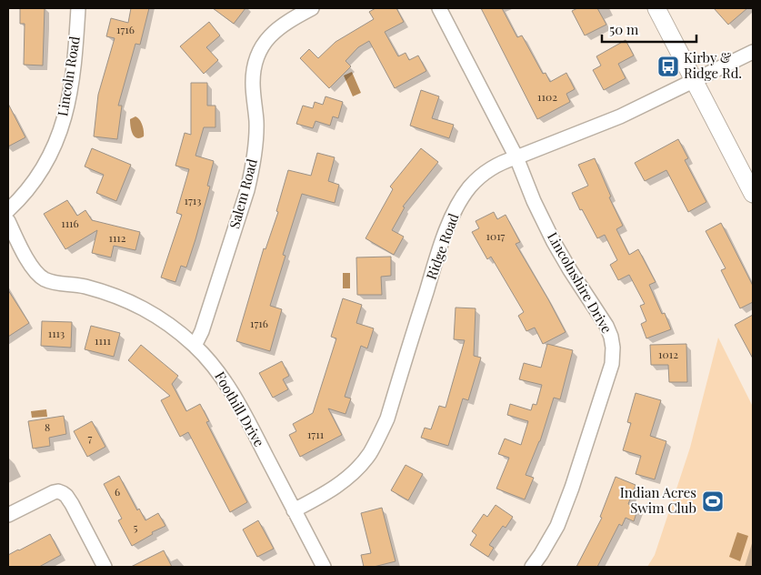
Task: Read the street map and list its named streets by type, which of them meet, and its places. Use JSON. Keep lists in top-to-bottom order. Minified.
{"streets":{"street":["Lincoln Road","Salem Road","Ridge Road","Lincolnshire Drive","Foothill Drive"]},"crossings":[["Salem Road","Foothill Drive"],["Ridge Road","Lincolnshire Drive"],["Ridge Road","Foothill Drive"]],"places":{"bus stop":["Kirby & Ridge Rd."],"sports":["Indian Acres Swim Club"]},"house_numbers":["1716","1102","1713","1116","1017","1112","1716","1113","1111","1012","8","1711","7","6","5"],"scale_bar":"50 m"}
